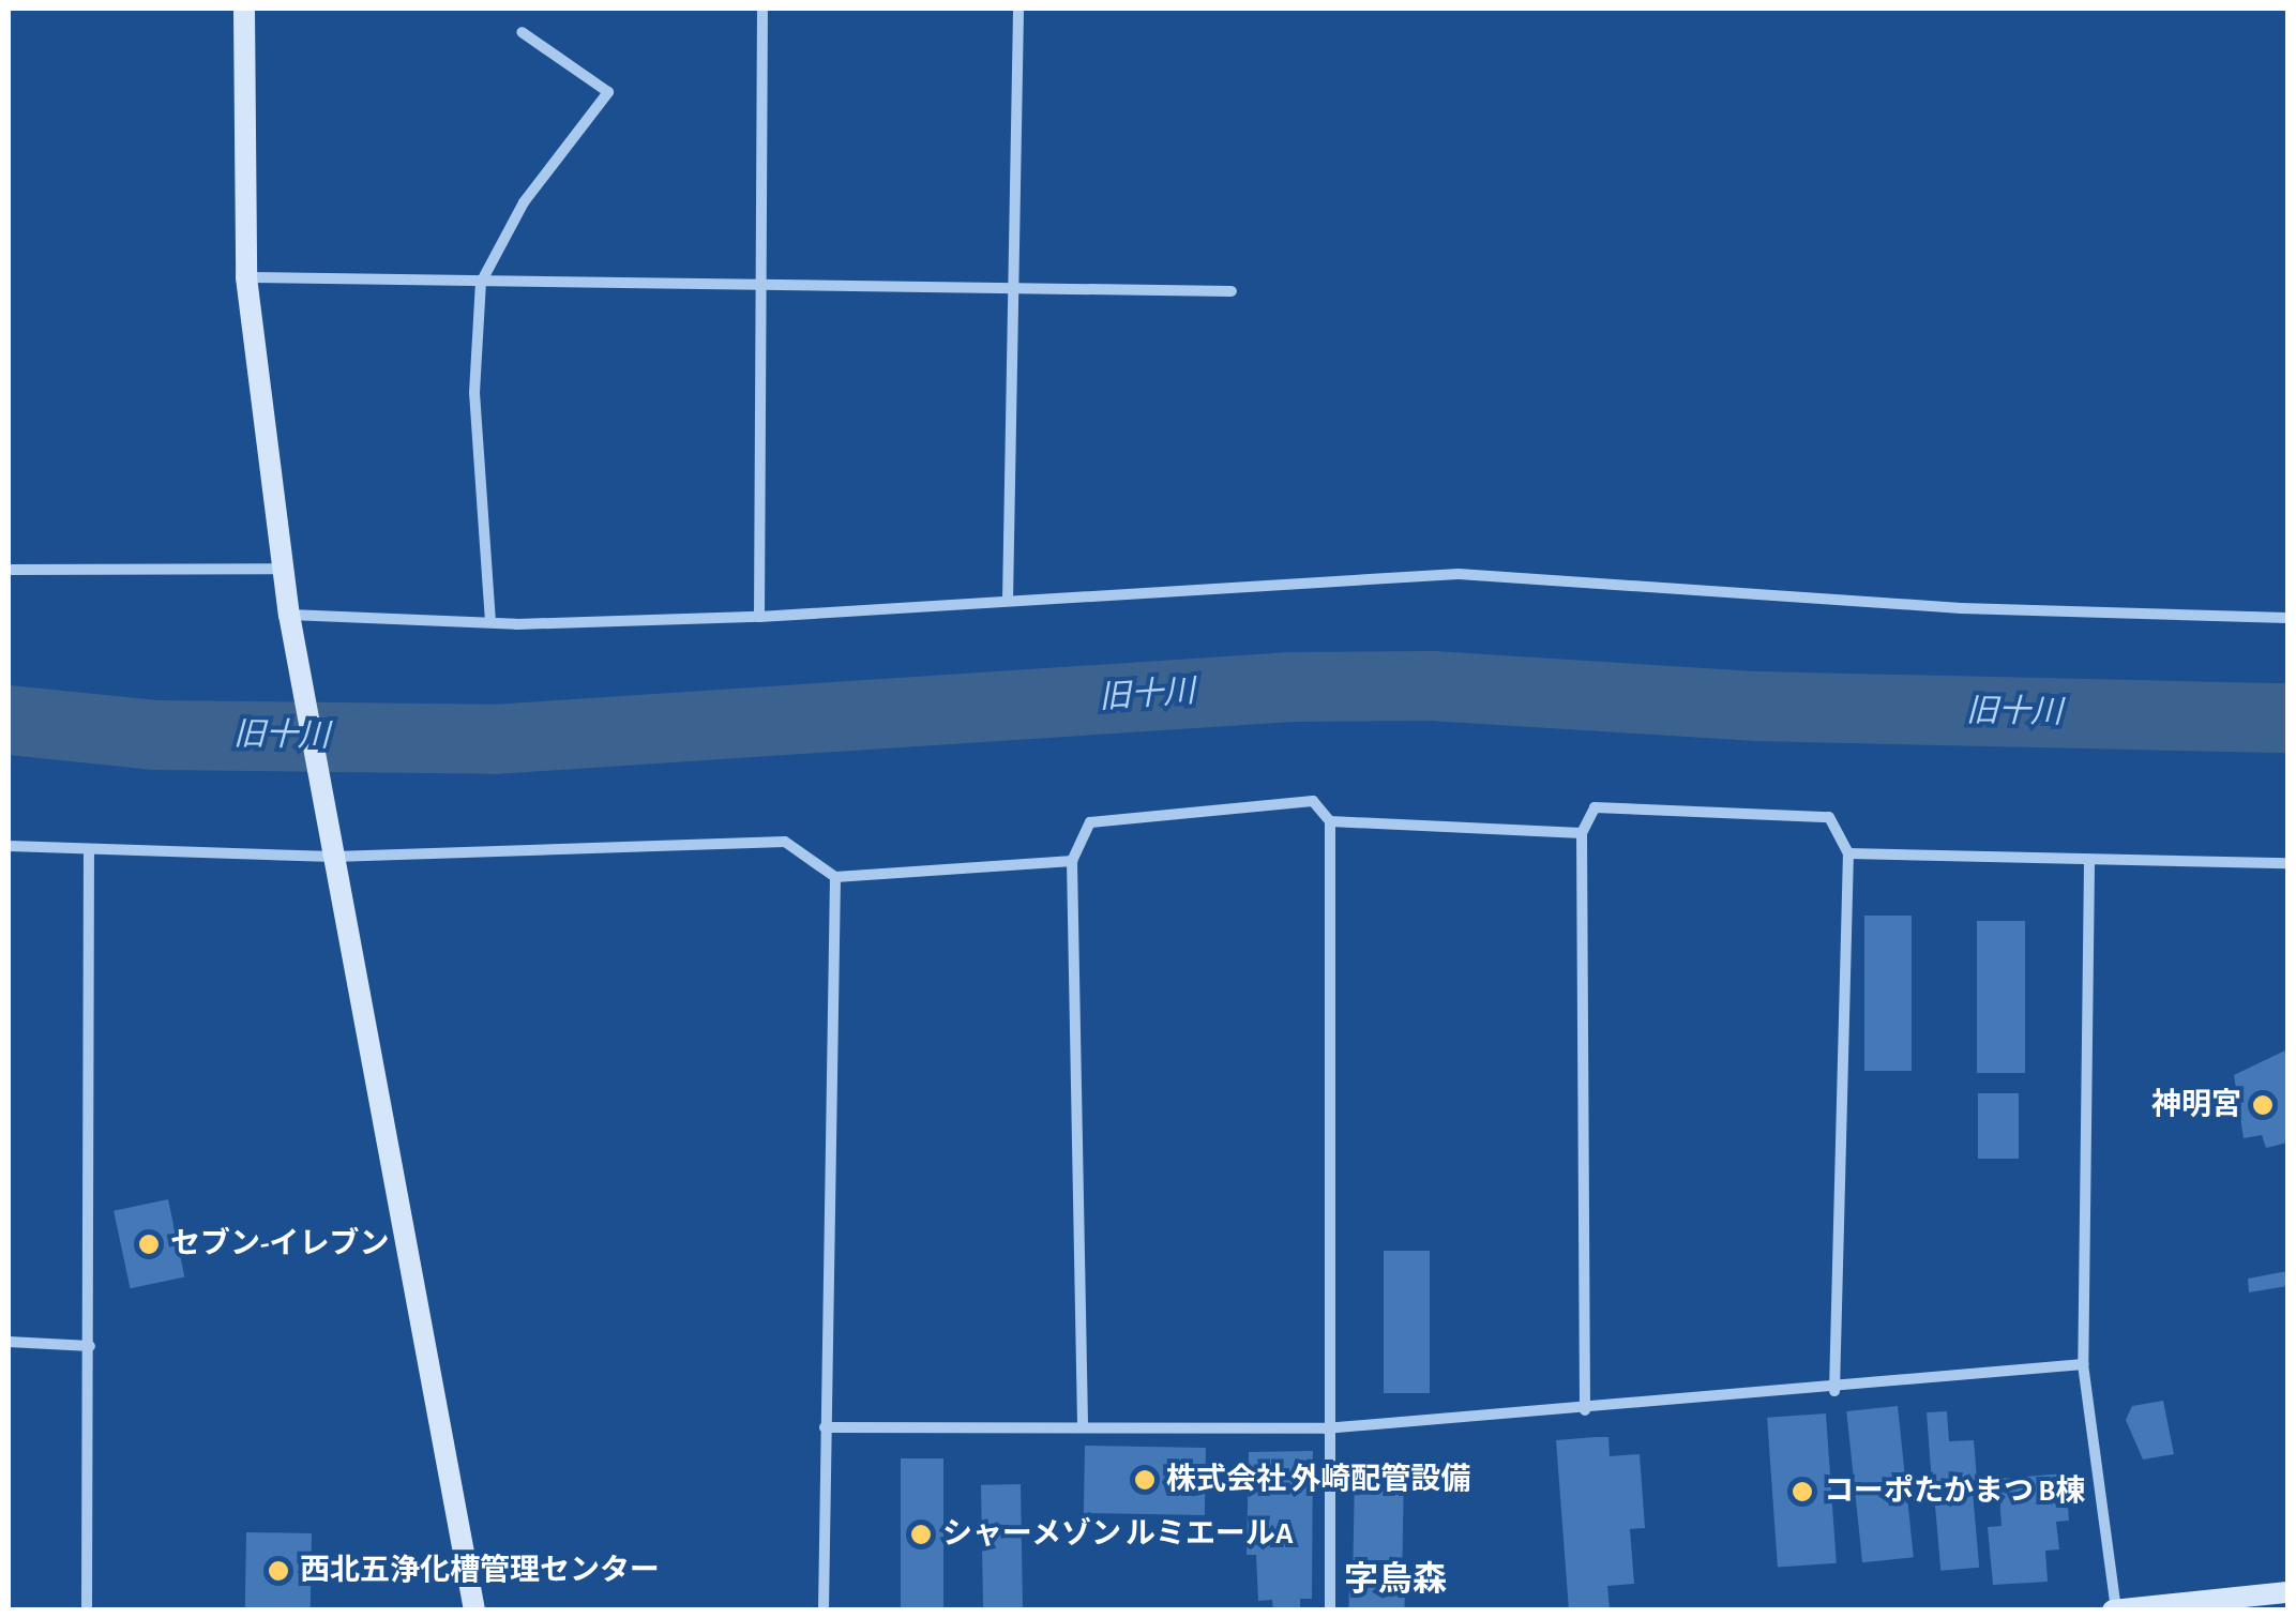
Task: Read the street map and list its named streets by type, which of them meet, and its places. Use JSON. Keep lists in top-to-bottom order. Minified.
{"districts":["字烏森"],"water":["旧十川"],"places":["神明宮","セブン-イレブン","株式会社 外崎配管設備","コーポたかまつ B棟","シャーメゾン ルミエールA","西北五浄化槽管理センター"]}
